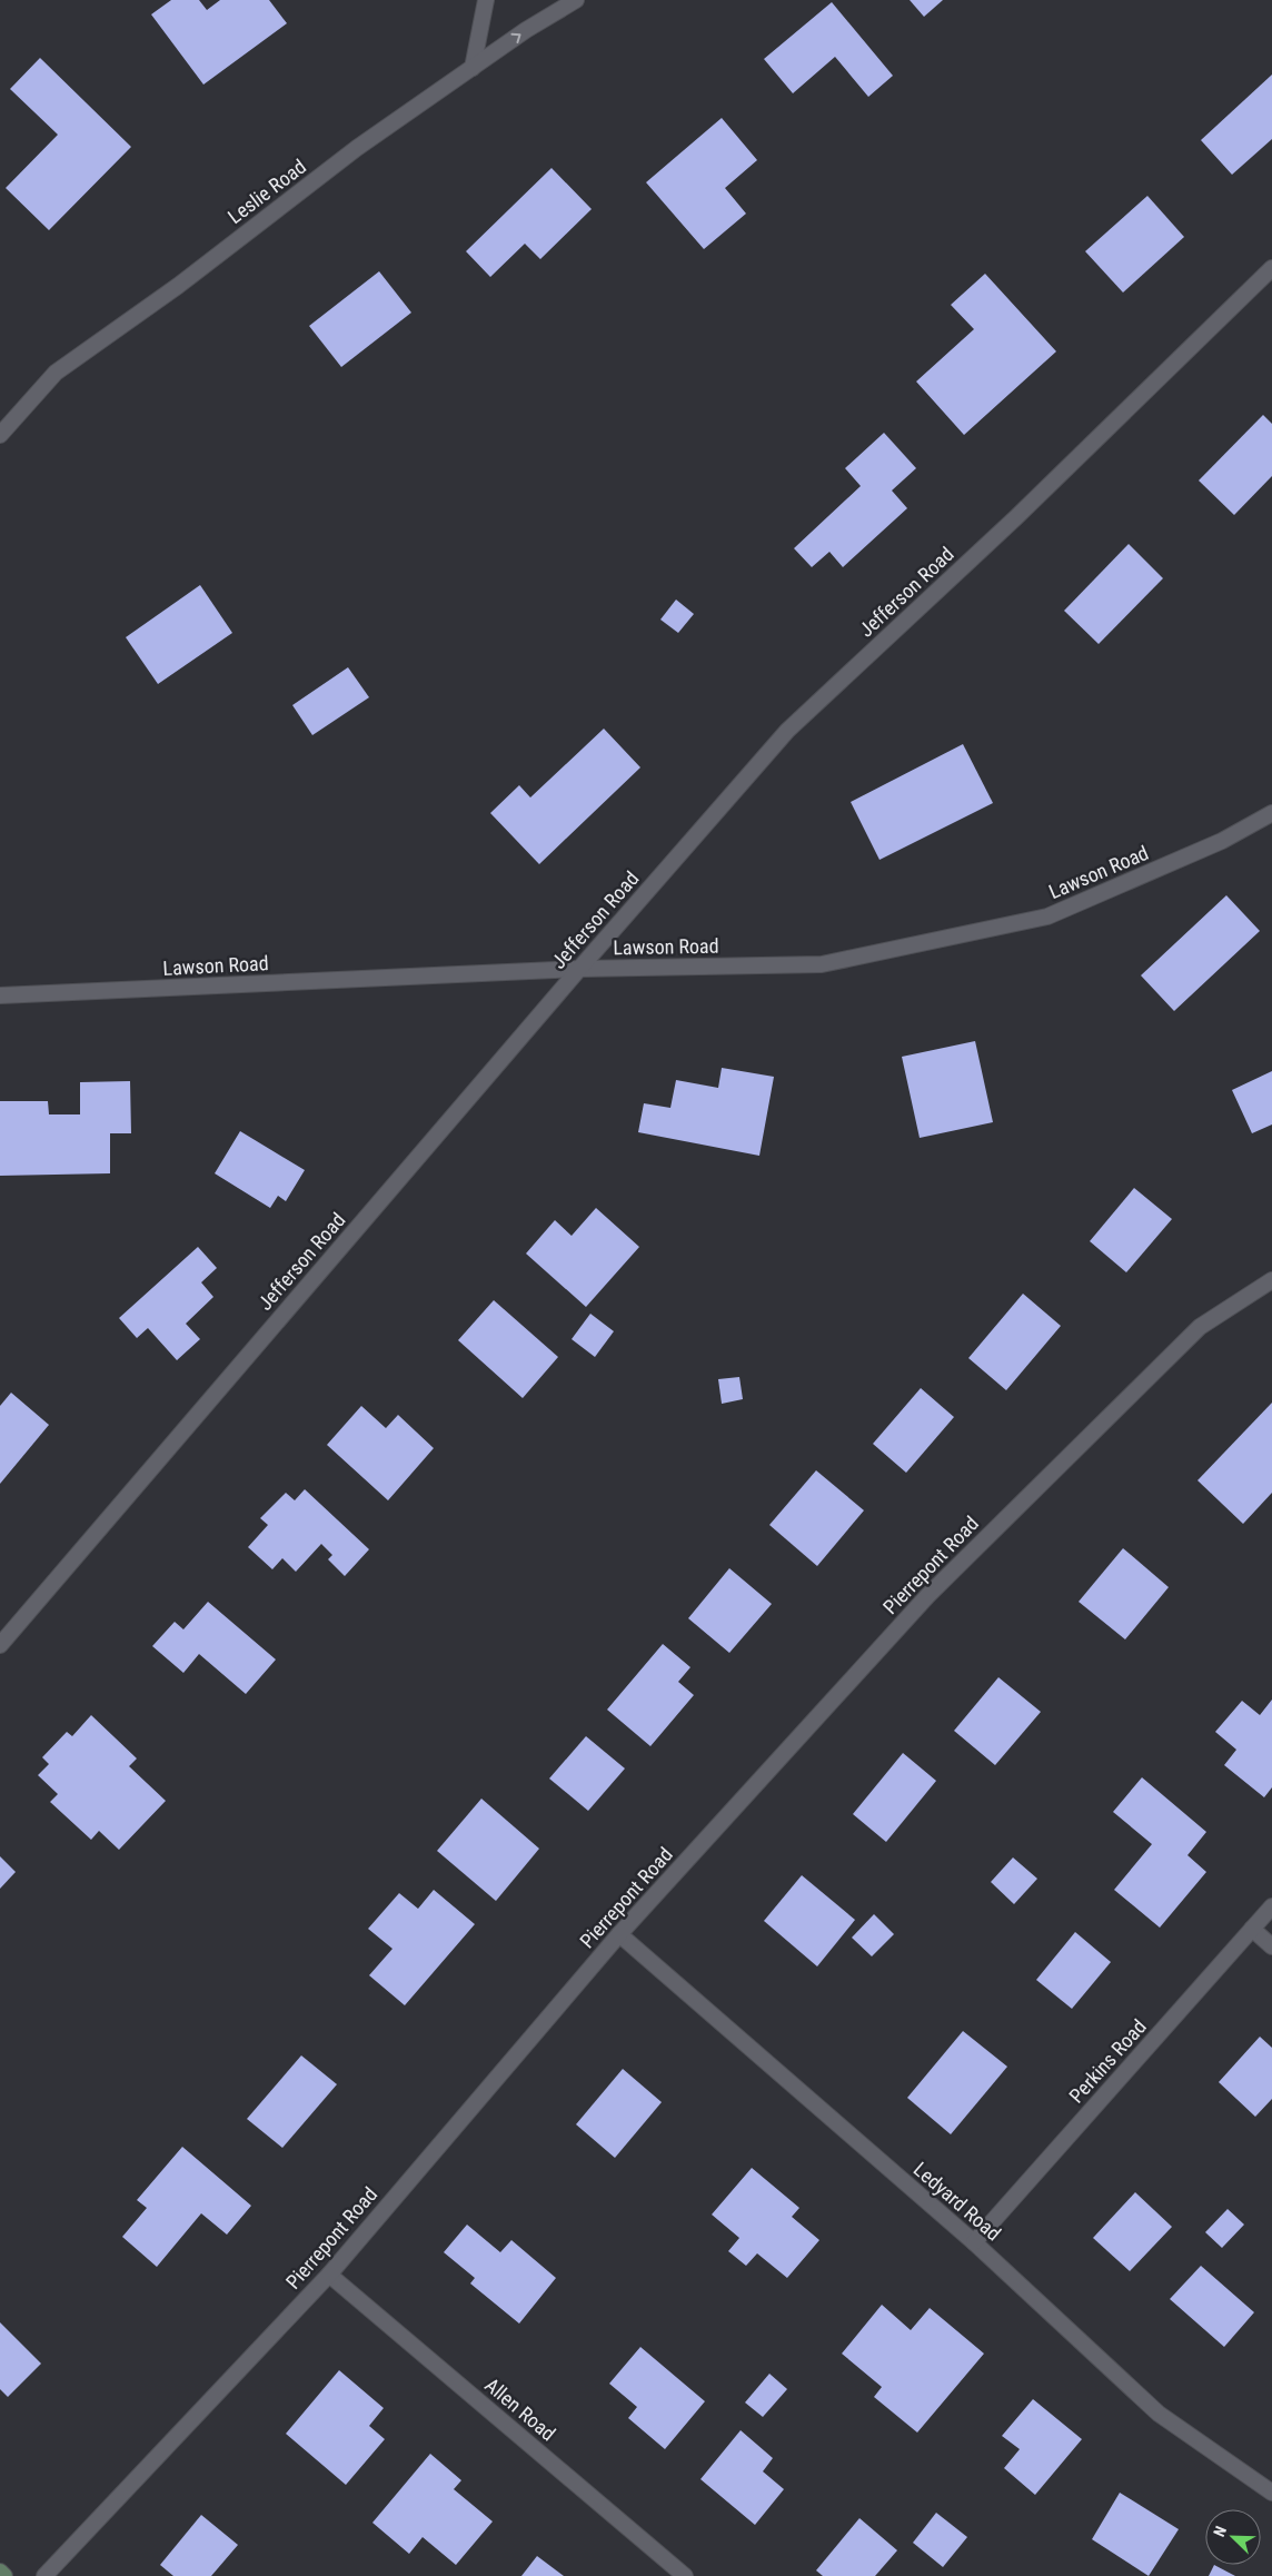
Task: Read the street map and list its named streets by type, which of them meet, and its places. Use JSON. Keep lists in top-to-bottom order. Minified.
{"streets":{"street":["Leslie Road","Jefferson Road","Lawson Road","Pierrepont Road","Perkins Road","Ledyard Road","Allen Road"]},"crossings":[["Jefferson Road","Lawson Road"],["Pierrepont Road","Ledyard Road"],["Pierrepont Road","Allen Road"],["Perkins Road","Ledyard Road"]],"north":"top left"}
